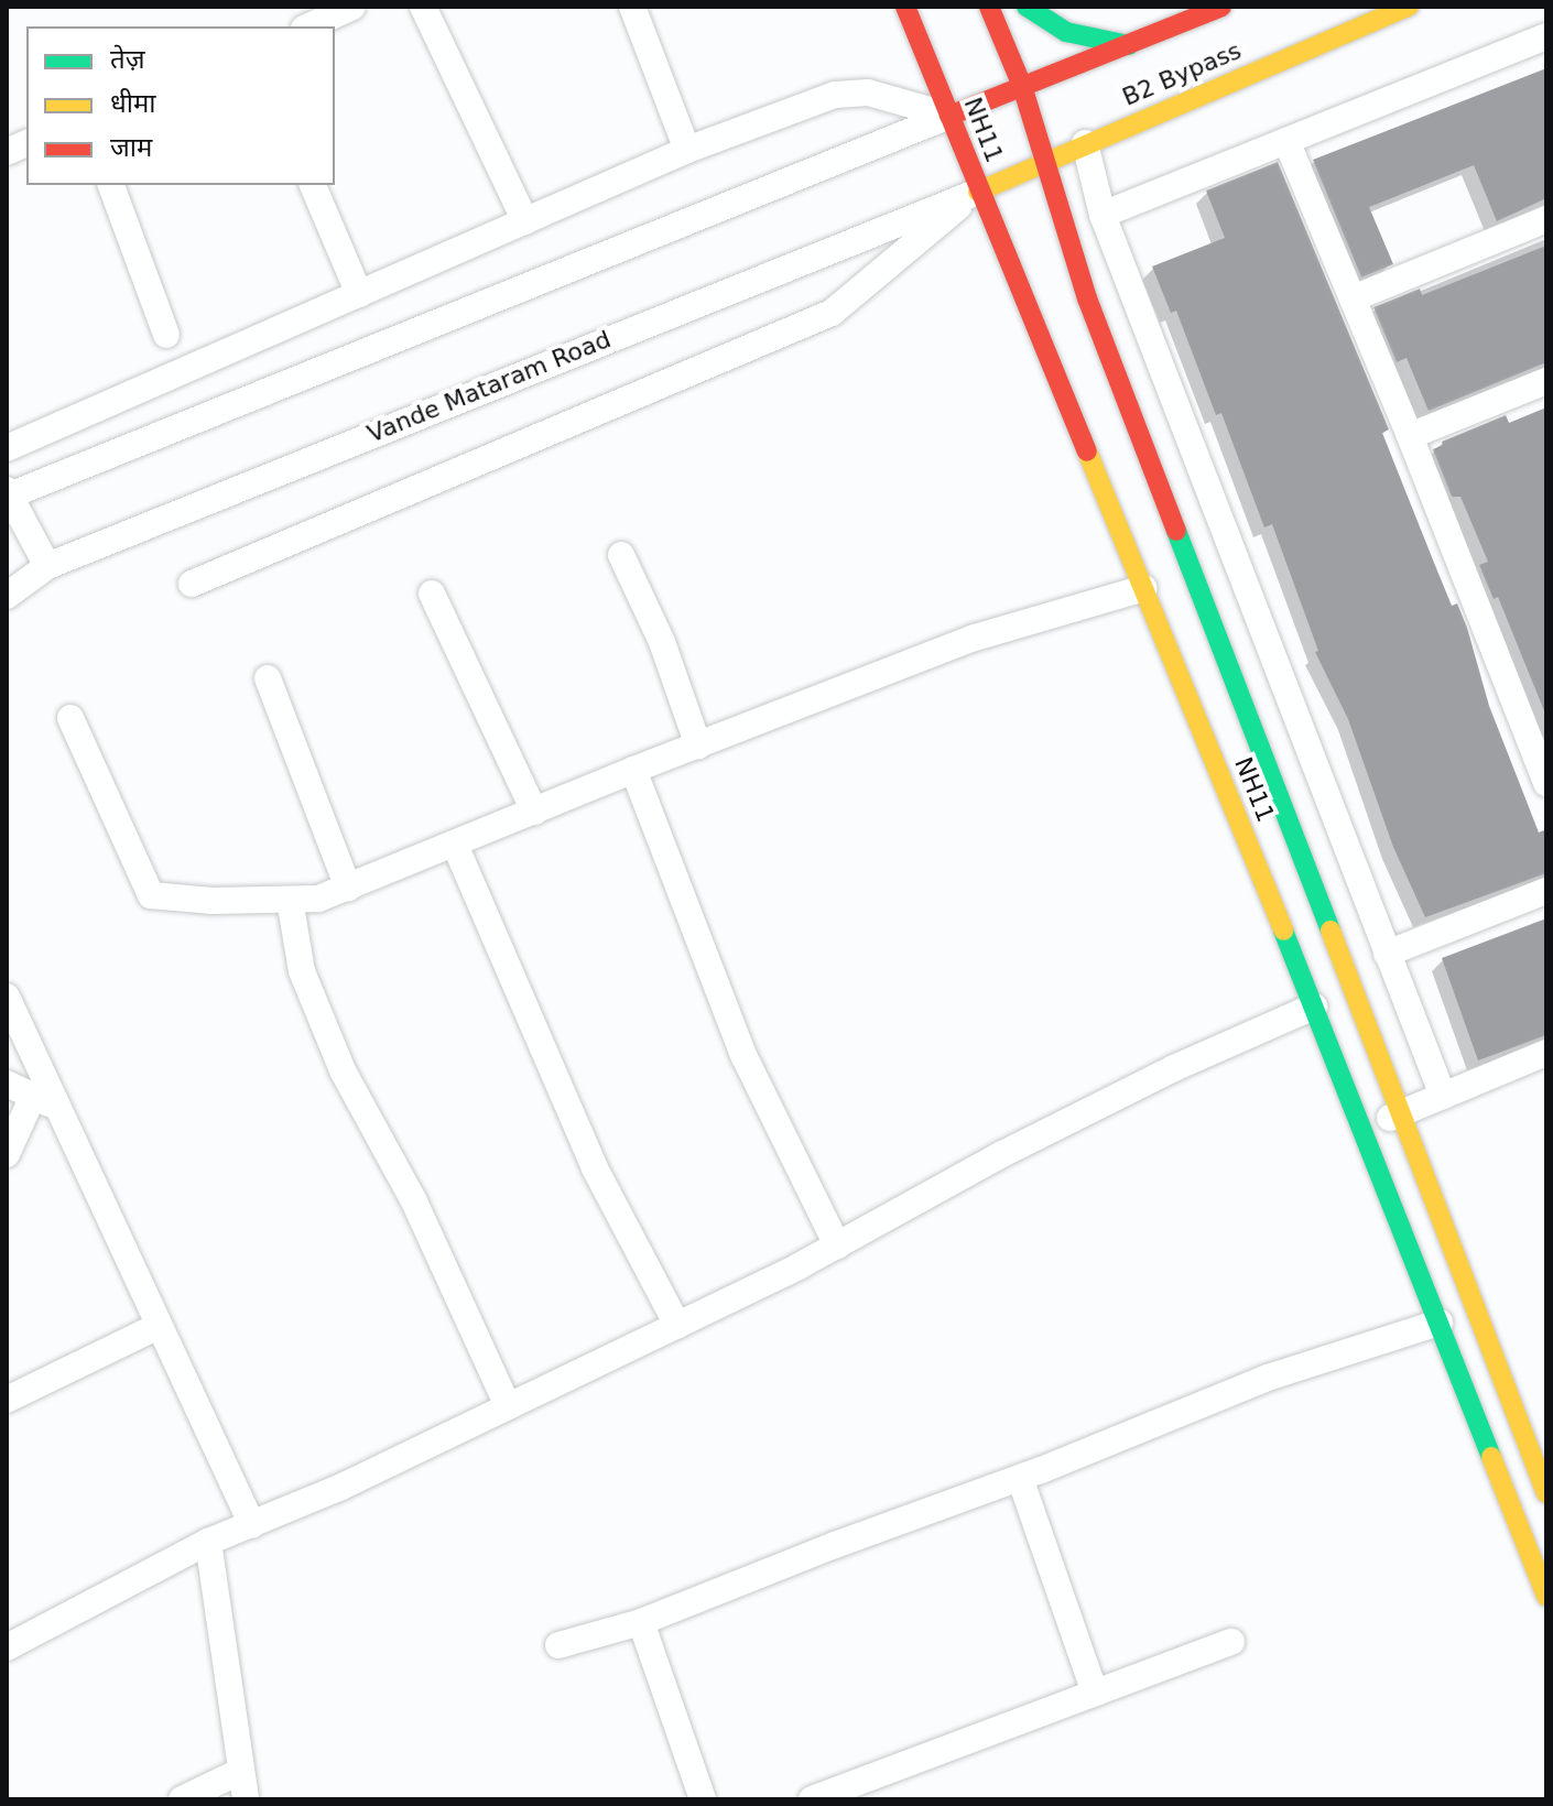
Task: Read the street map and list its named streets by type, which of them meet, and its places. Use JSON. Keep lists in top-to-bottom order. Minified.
{"streets":{"main road":["B2 Bypass","NH11"],"street":["Vande Mataram Road"]},"crossings":[["B2 Bypass","NH11"],["B2 Bypass","Vande Mataram Road"],["NH11","Vande Mataram Road"]],"legend":["तेज़","धीमा","जाम"]}
